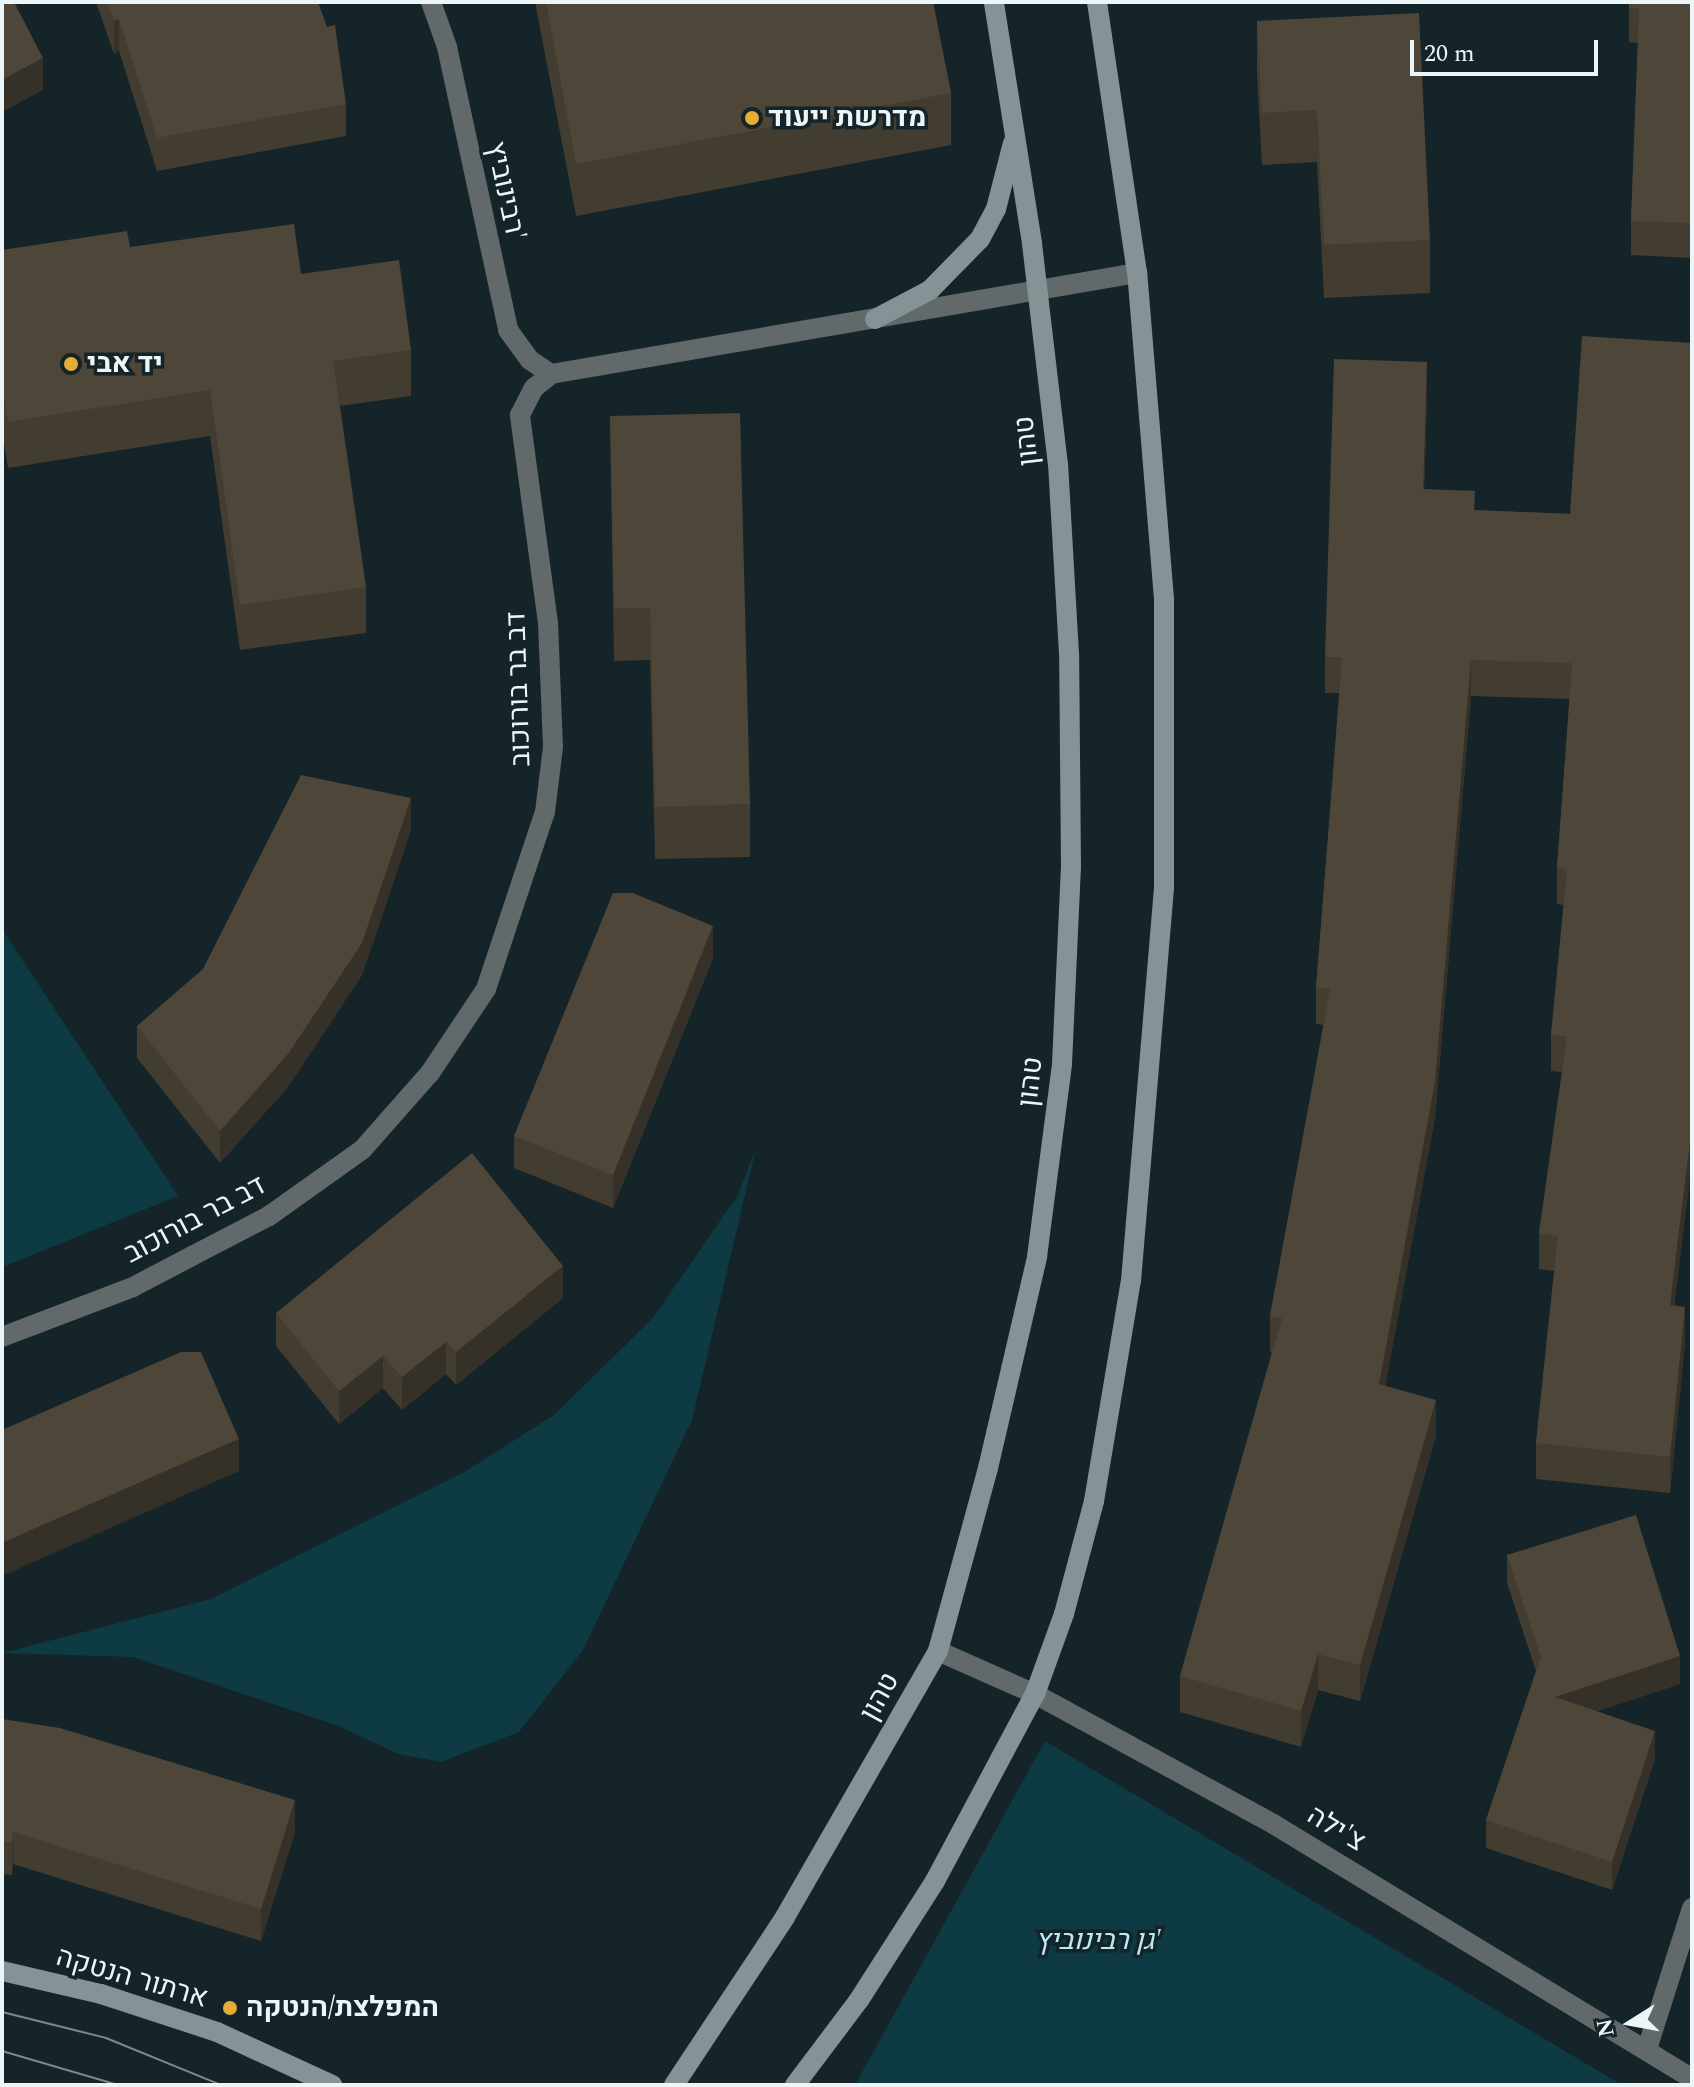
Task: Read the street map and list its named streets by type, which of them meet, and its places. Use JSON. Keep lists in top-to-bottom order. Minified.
{"streets":{"main road":["טהון","ארתור הנטקה"],"street":["רבינוביץ'","דב בר בורוכוב","צ'ילה"]},"crossings":[["רבינוביץ'","דב בר בורוכוב"],["טהון","צ'ילה"]],"parks":["גן רבינוביץ'"],"places":["מדרשת ייעוד","יד אבי","המפלצת/הנטקה"],"scale_bar":"20 m","north":"left"}
